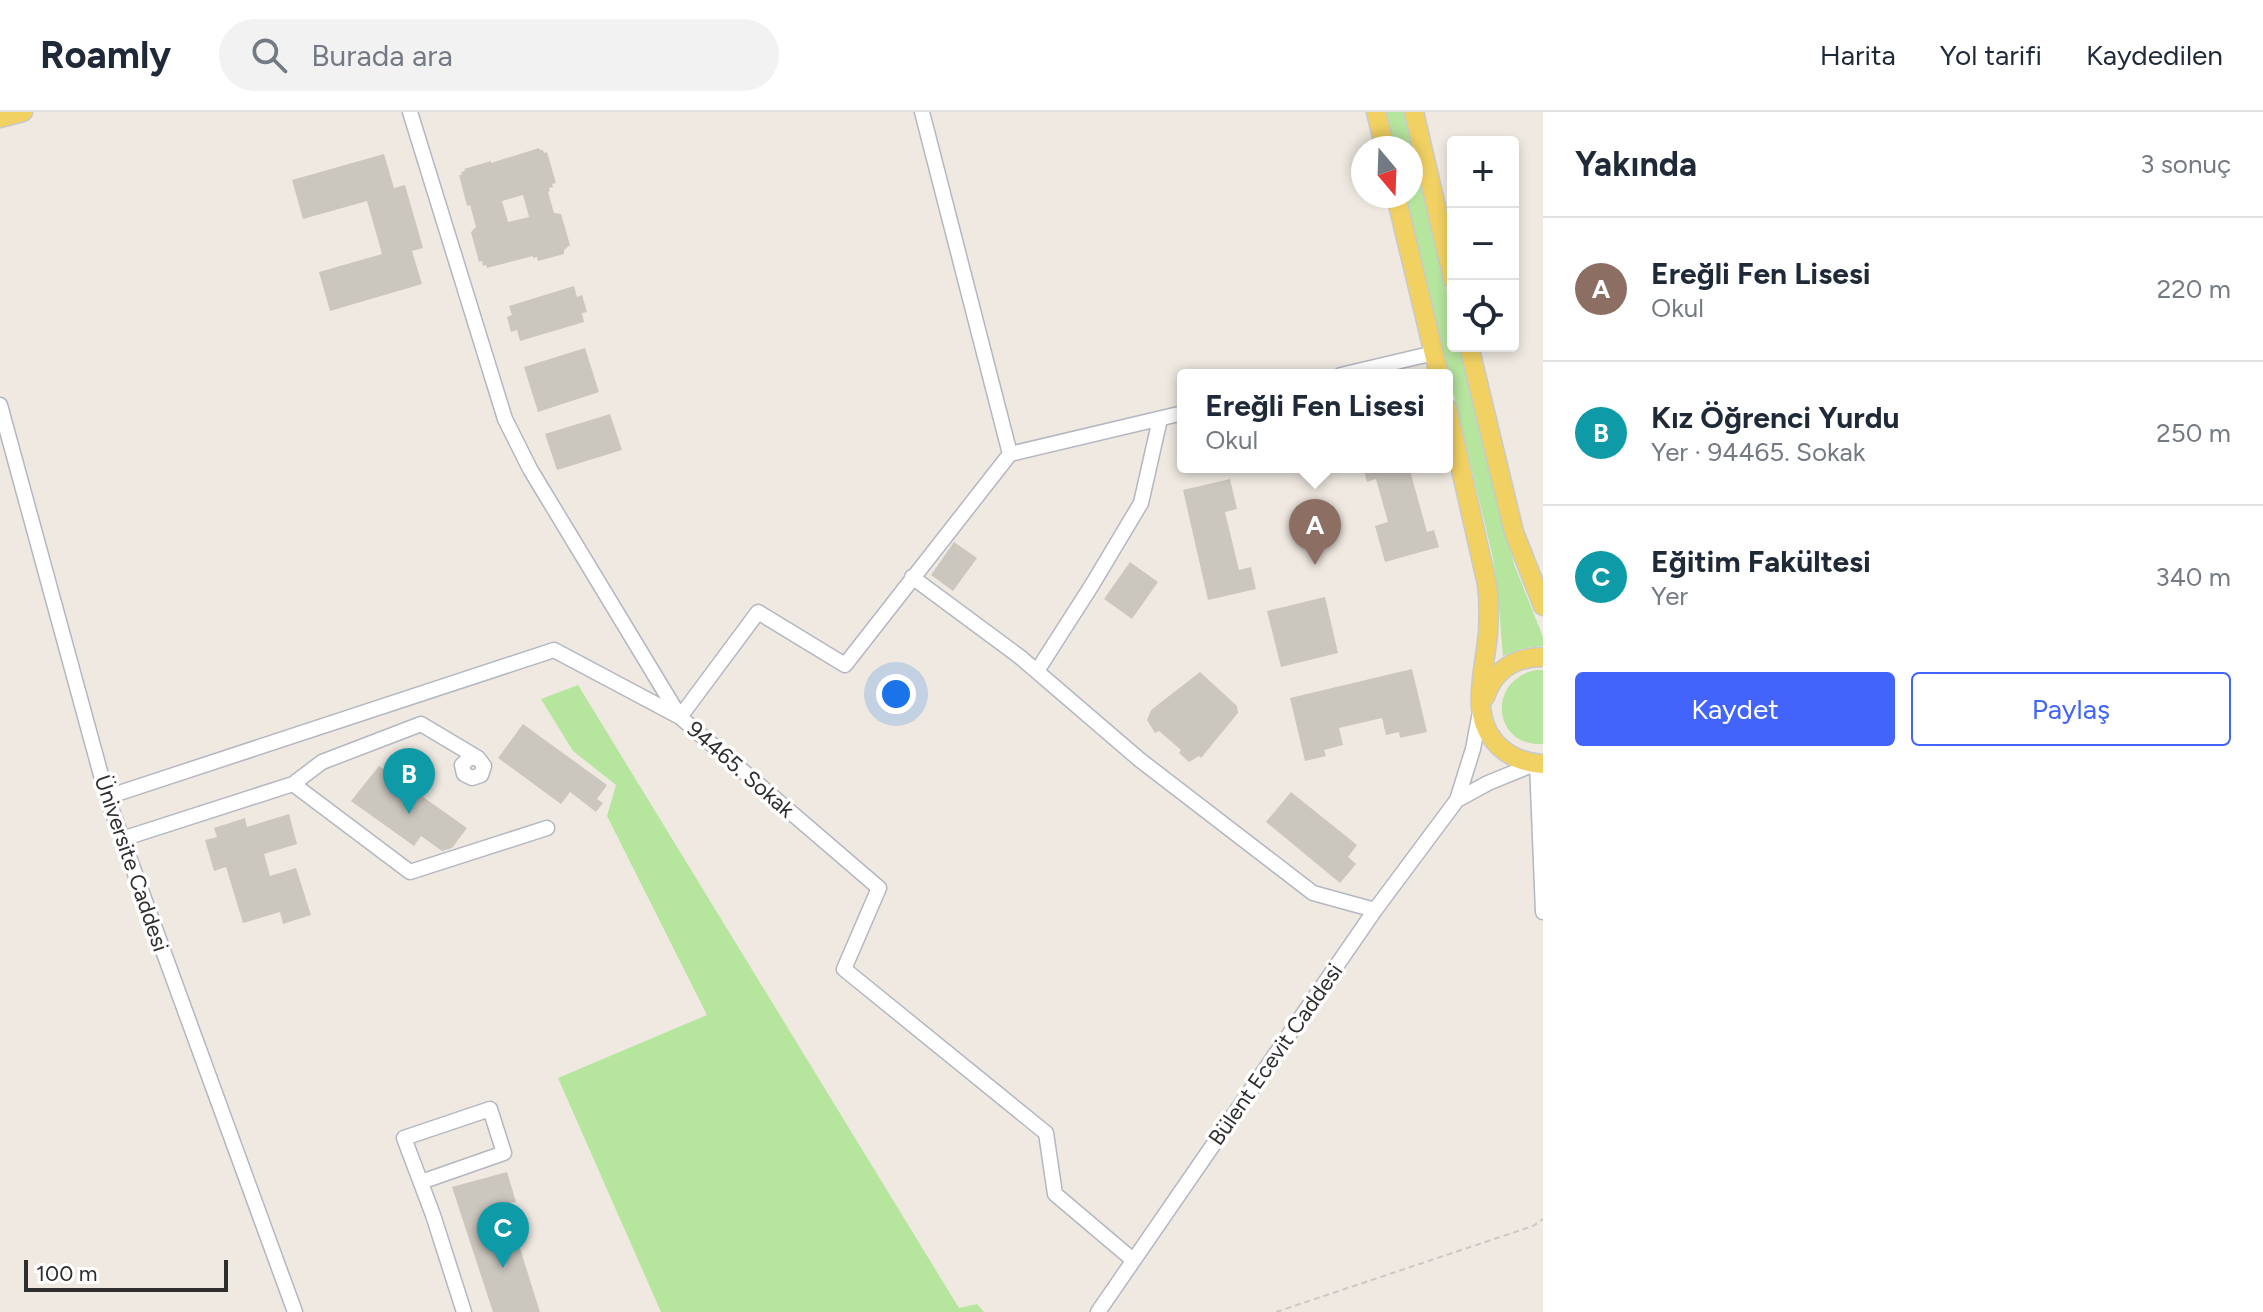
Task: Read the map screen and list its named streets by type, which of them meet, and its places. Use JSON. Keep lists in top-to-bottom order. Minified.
{"streets":{"street":["94465. Sokak","Üniversite Caddesi","Bülent Ecevit Caddesi"]},"crossings":[["94465. Sokak","Üniversite Caddesi"],["94465. Sokak","Bülent Ecevit Caddesi"]],"scale_bar":"100 m","north":"bottom","page":{"header":"Roamly","search":"Burada ara","nav":["Harita","Yol tarifi","Kaydedilen"],"heading":["Yakında","3 sonuç"],"map_buttons":["+","−"],"list":[{"mark":"A","name":"Ereğli Fen Lisesi","note":"Okul","value":"220 m"},{"mark":"B","name":"Kız Öğrenci Yurdu","note":"Yer · 94465. Sokak","value":"250 m"},{"mark":"C","name":"Eğitim Fakültesi","note":"Yer","value":"340 m"}],"popup":["Ereğli Fen Lisesi","Okul"],"pins":["A","B","C"],"buttons":["Kaydet","Paylaş"],"scale":"100 m"}}
